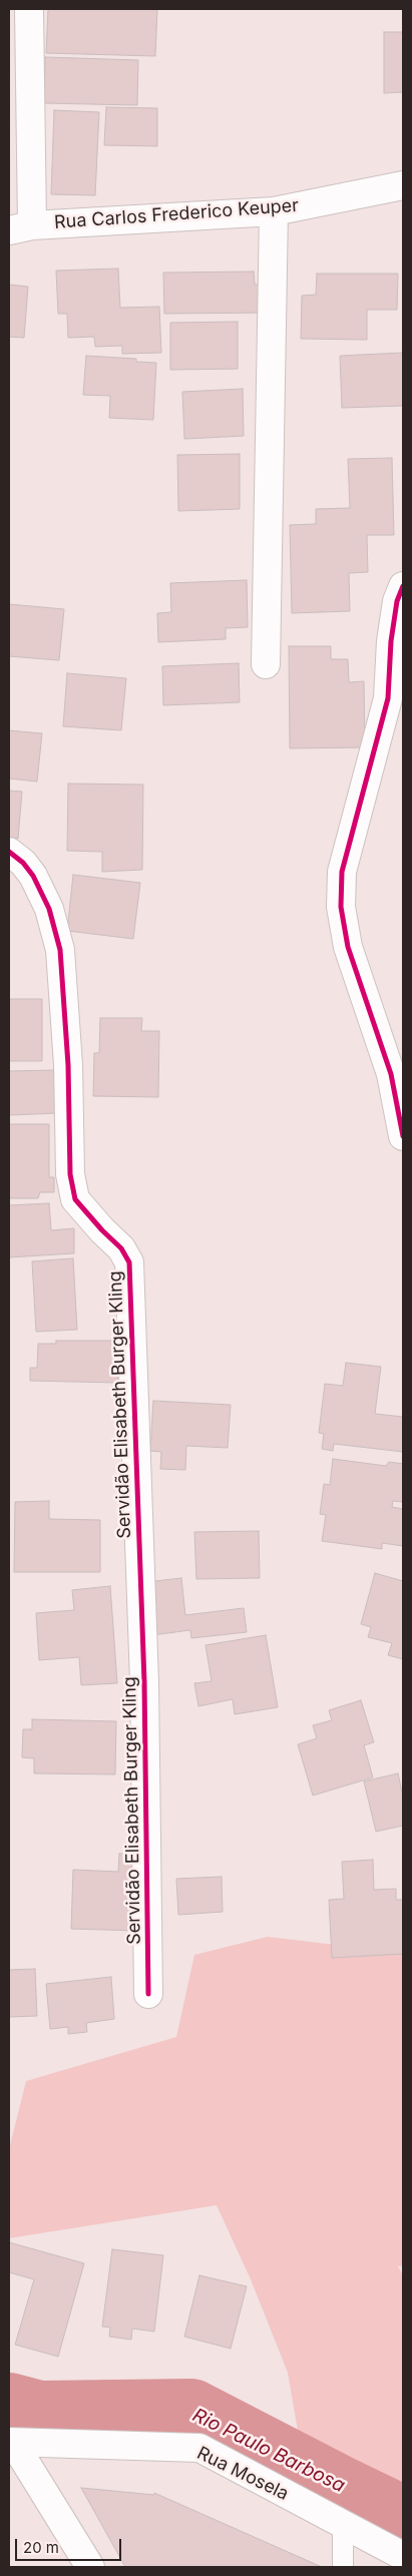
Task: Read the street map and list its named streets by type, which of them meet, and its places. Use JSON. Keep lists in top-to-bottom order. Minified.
{"streets":{"street":["Rua Carlos Frederico Keuper","Servidão Elisabeth Burger Kling","Rua Mosela"]},"water":["Rio Paulo Barbosa"],"scale_bar":"20 m"}
